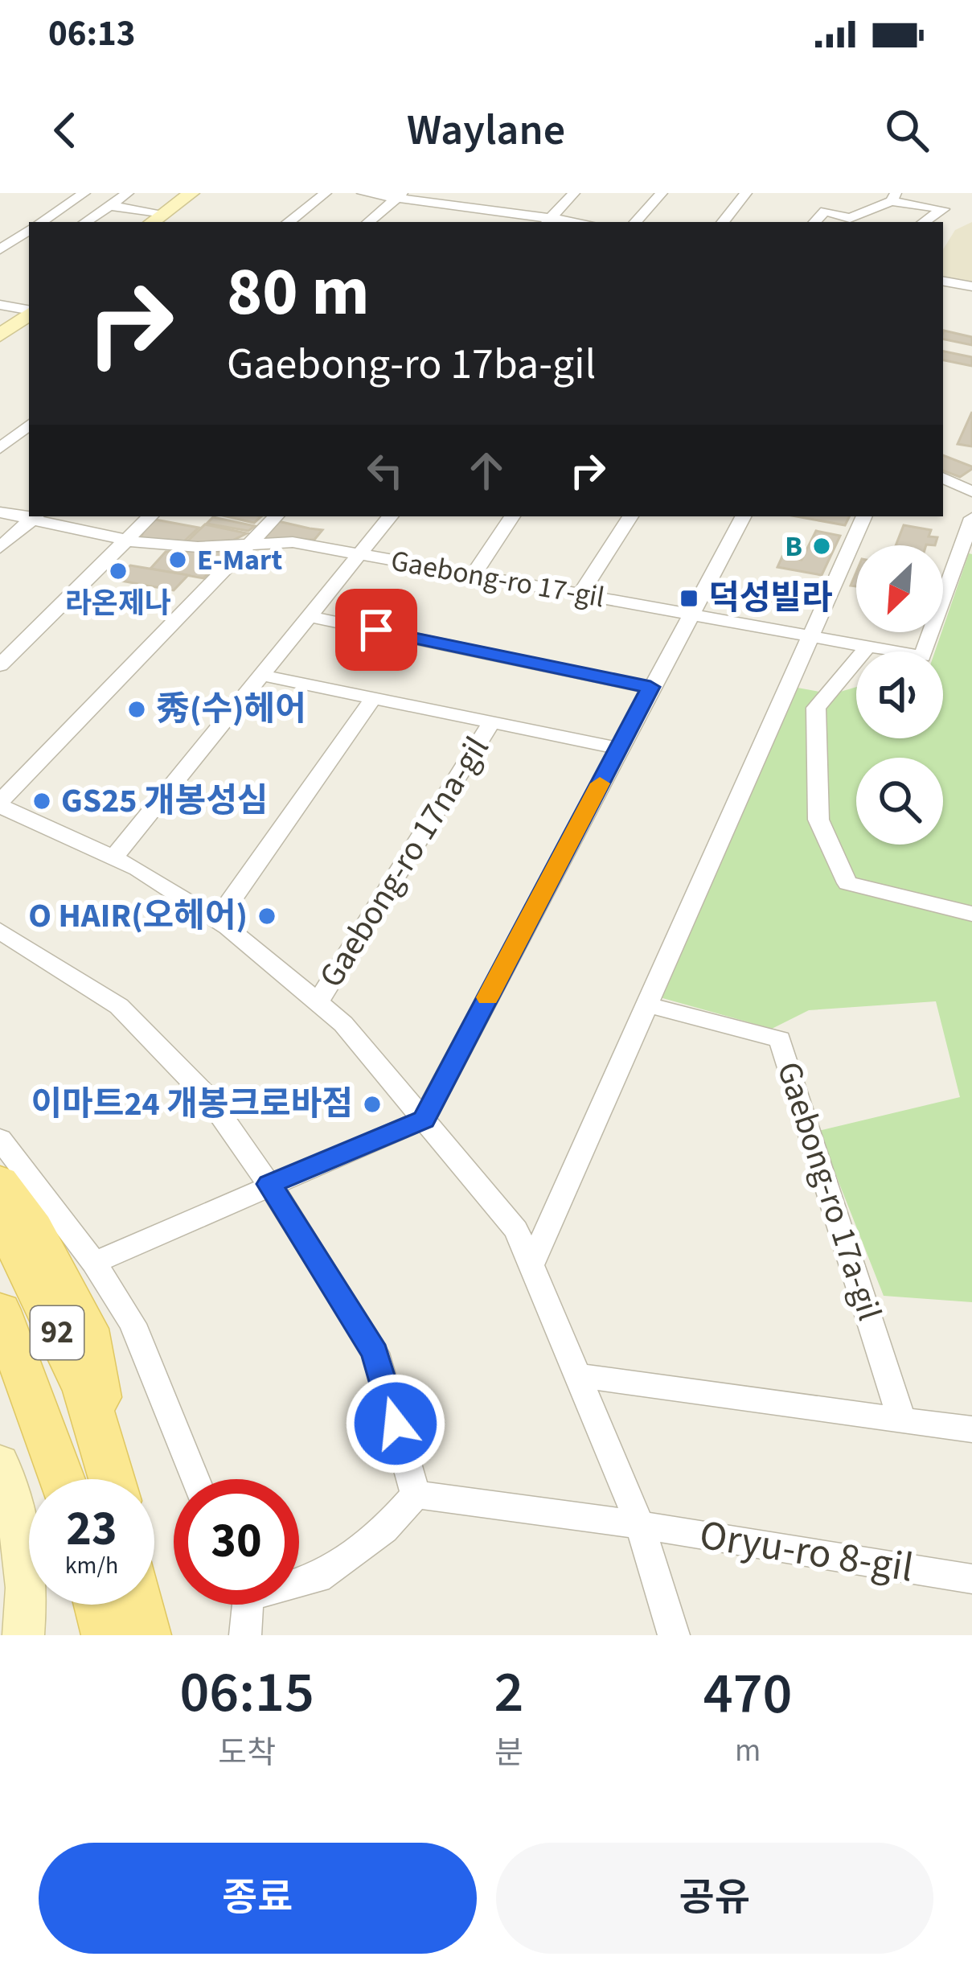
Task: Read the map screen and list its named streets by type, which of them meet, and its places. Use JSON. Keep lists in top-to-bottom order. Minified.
{"streets":{"main road":["92"],"street":["Gaebong-ro 17-gil","Gaebong-ro 17na-gil","Gaebong-ro 17a-gil","Oryu-ro 8-gil"]},"crossings":[["Gaebong-ro 17na-gil","Oryu-ro 8-gil"]],"places":{"other":["B","E-Mart","라온제나","秀(수)헤어","GS25 개봉성심","O HAIR(오헤어)","이마트24 개봉크로바점"],"transit":["덕성빌라"]},"north":"bottom left","page":{"status":"06:13","header":"Waylane","turn":["80 m","Gaebong-ro 17ba-gil"],"speed":"23 km/h","limit":"30","eta":["06:15","도착","2","분","470","m"],"buttons":["종료","공유"]}}
